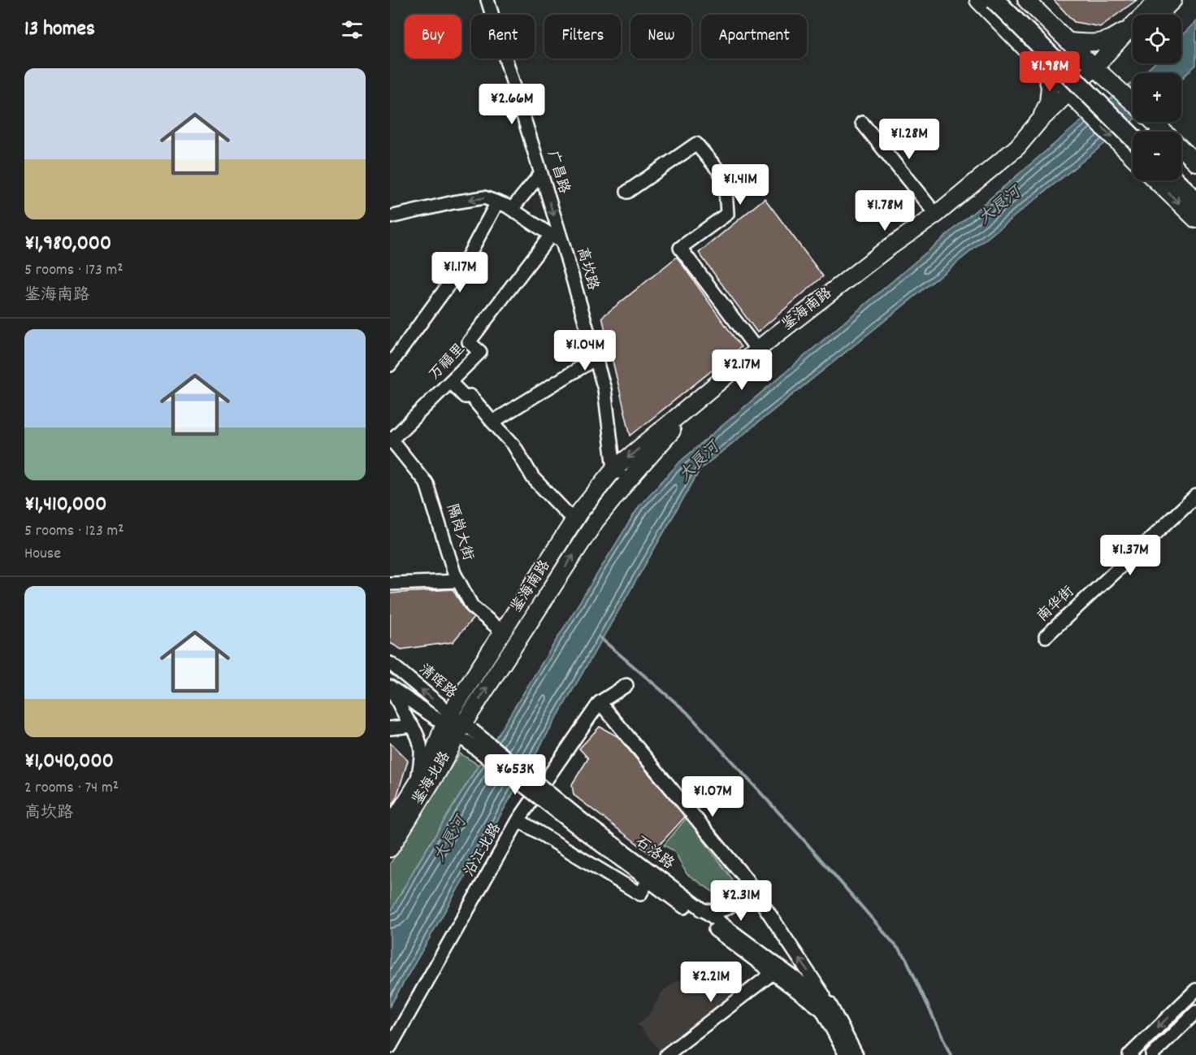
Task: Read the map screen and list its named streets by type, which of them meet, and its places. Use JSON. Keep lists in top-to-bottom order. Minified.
{"streets":{"main road":["鉴海南路","鉴海北路"],"street":["广昌路","高坎路","万福里","隔岗大街","南华街","清晖路","沿江北路","石洛路"]},"crossings":[["广昌路","高坎路"],["高坎路","鉴海南路"],["高坎路","万福里"],["鉴海南路","隔岗大街"],["鉴海南路","清晖路"],["鉴海南路","鉴海北路"],["鉴海南路","石洛路"],["万福里","隔岗大街"],["清晖路","鉴海北路"],["清晖路","石洛路"],["鉴海北路","石洛路"]],"water":["大良河"],"page":{"heading":"13 homes","map_buttons":["+","−"],"chip":["Buy","Rent","Filters","New","Apartment"],"price":["¥1.98M","¥2.66M","¥1.28M","¥1.41M","¥1.78M","¥1.17M","¥1.04M","¥2.17M","¥1.37M","¥653K","¥1.07M","¥2.31M","¥2.21M"],"list":[{"name":"¥1,980,000","note":"5 rooms · 173 m² · 鉴海南路"},{"name":"¥1,410,000","note":"5 rooms · 123 m² · House"},{"name":"¥1,040,000","note":"2 rooms · 74 m² · 高坎路"}]}}
